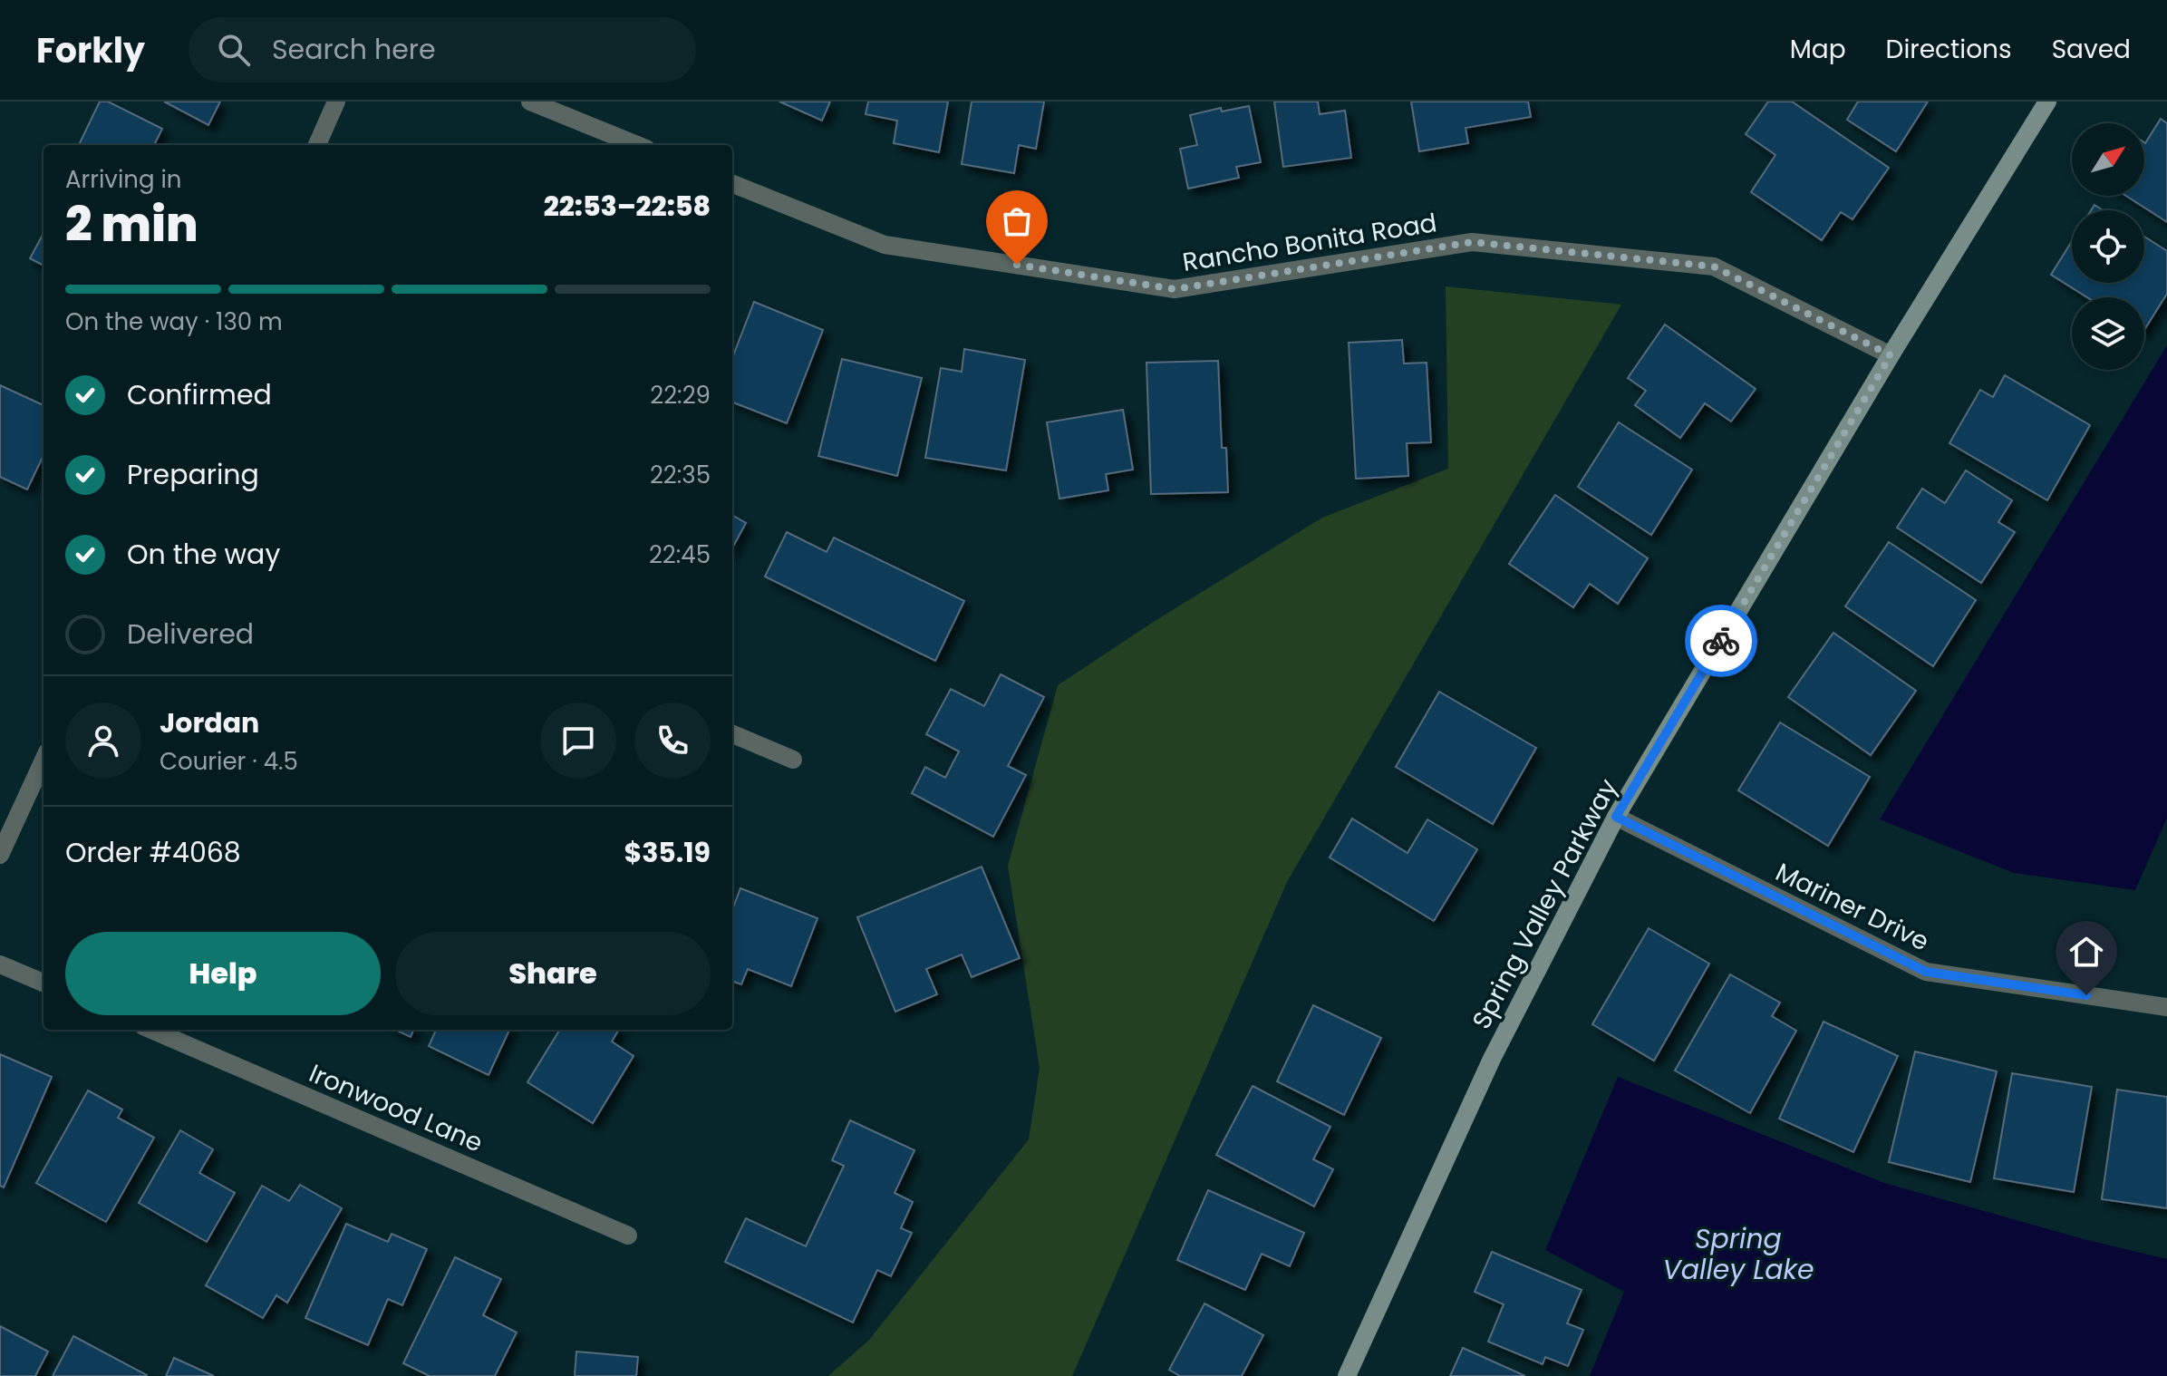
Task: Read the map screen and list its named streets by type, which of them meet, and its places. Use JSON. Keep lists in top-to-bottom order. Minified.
{"streets":{"street":["Rancho Bonita Road","Spring Valley Parkway","Mariner Drive","Ironwood Lane"]},"crossings":[["Rancho Bonita Road","Spring Valley Parkway"],["Spring Valley Parkway","Mariner Drive"]],"water":["Spring Valley Lake"],"north":"top right","page":{"header":"Forkly","search":"Search here","nav":["Map","Directions","Saved"],"heading":["2 min","Arriving in","22:53–22:58"],"panel":["Jordan","Courier · 4.5","Order #4068","$35.19"],"bar":"On the way · 130 m","list":[["Confirmed","22:29"],["Preparing","22:35"],["On the way","22:45"],"Delivered"],"buttons":["Help","Share"]}}
